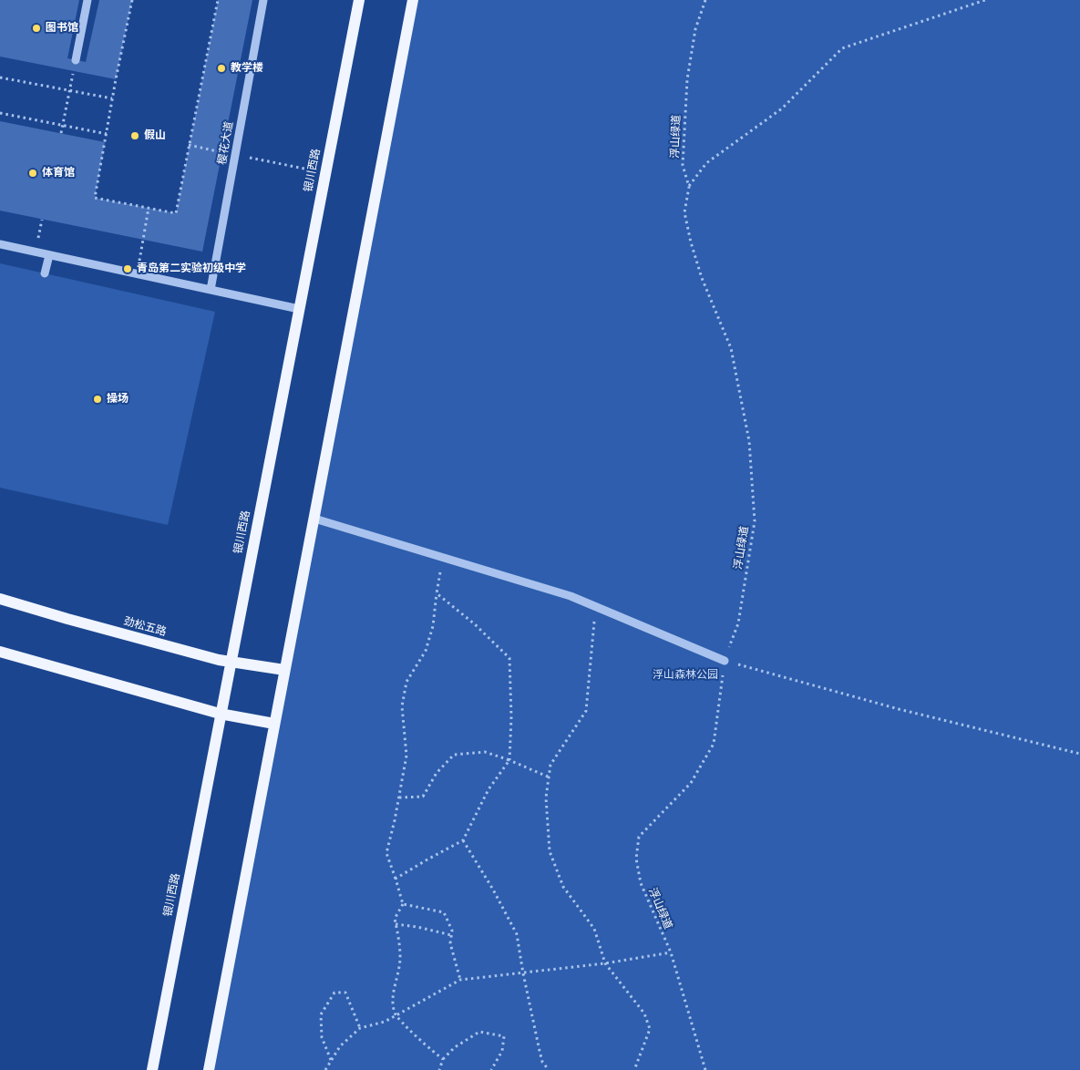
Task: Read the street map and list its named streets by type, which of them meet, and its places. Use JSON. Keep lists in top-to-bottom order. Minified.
{"streets":{"main road":["银川西路","劲松五路"],"street":["樱花大道"],"path":["浮山绿道"]},"crossings":[["银川西路","劲松五路"]],"parks":["浮山森林公园"],"places":["图书馆","教学楼","假山","体育馆","青岛第二实验初级中学","操场"]}
